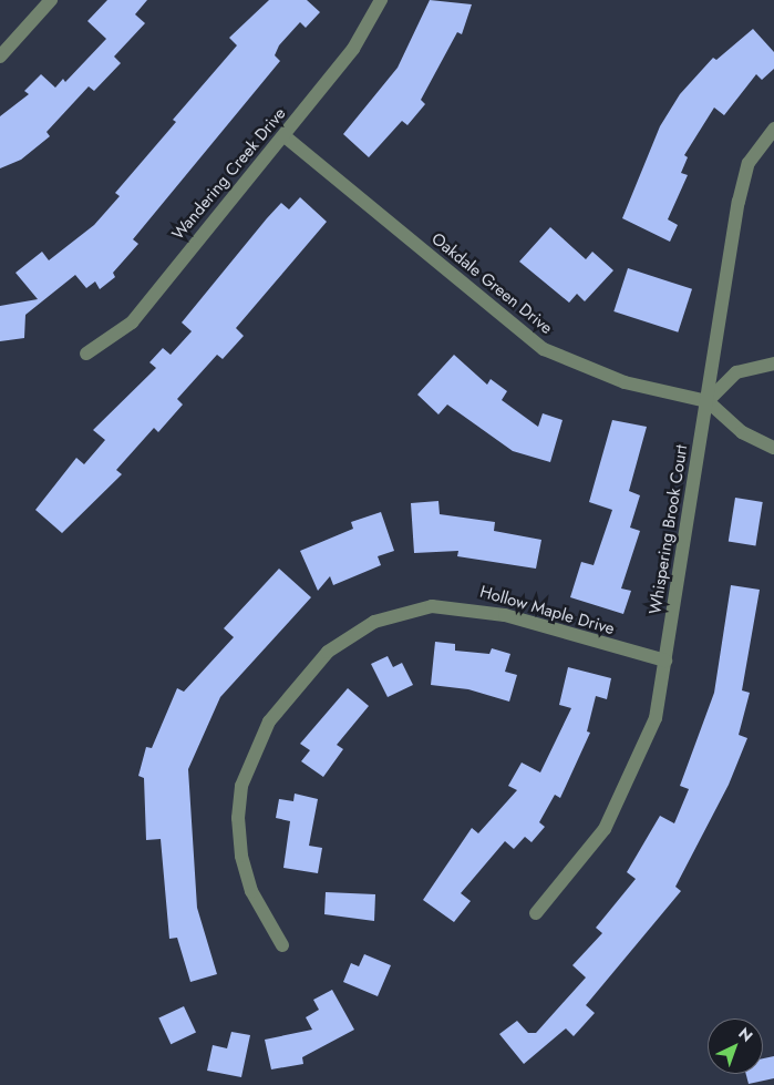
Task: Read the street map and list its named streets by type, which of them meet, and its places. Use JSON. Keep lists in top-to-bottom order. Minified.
{"streets":{"street":["Wandering Creek Drive","Oakdale Green Drive","Whispering Brook Court","Hollow Maple Drive"]},"crossings":[["Wandering Creek Drive","Oakdale Green Drive"],["Oakdale Green Drive","Whispering Brook Court"],["Whispering Brook Court","Hollow Maple Drive"]],"north":"top right"}
